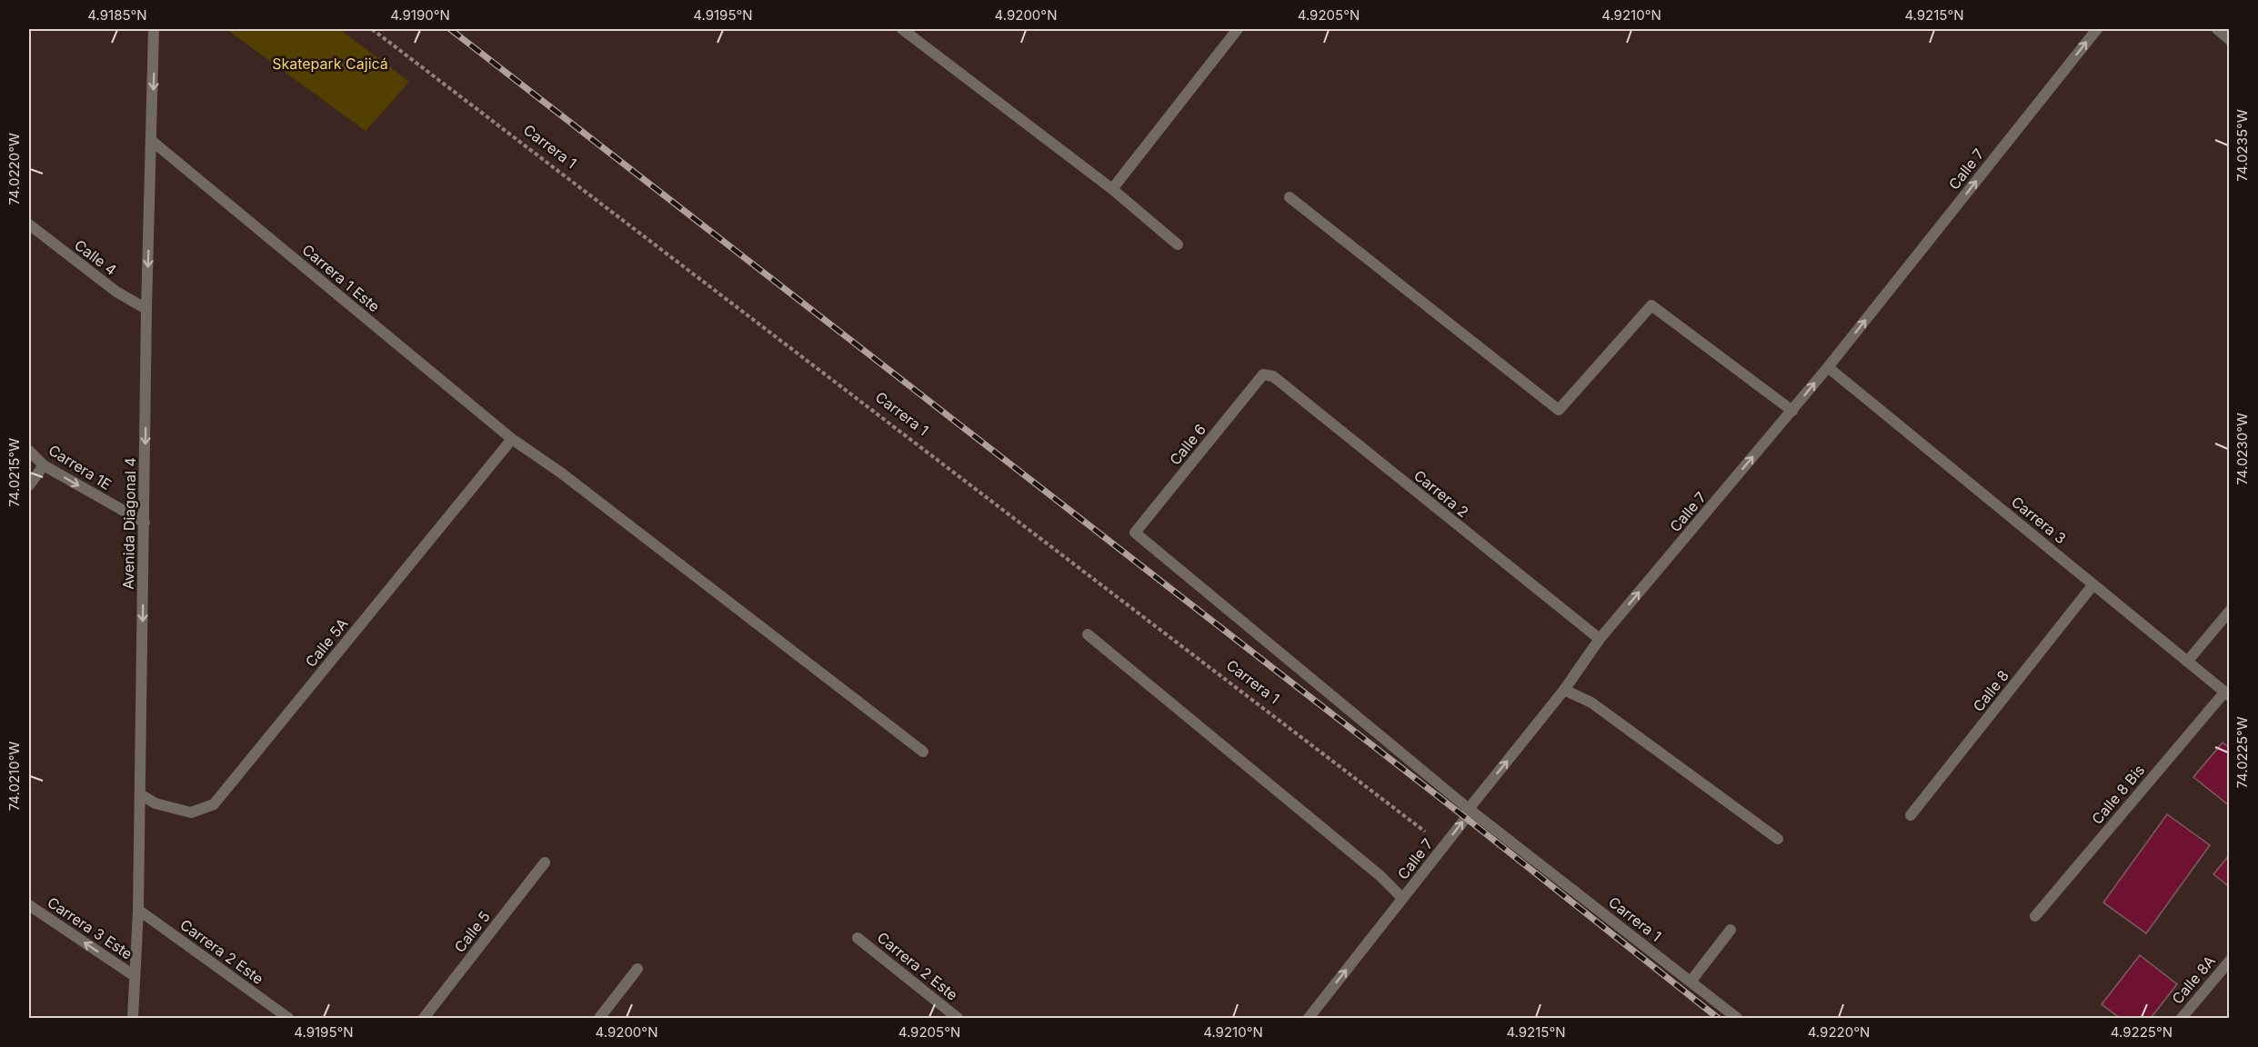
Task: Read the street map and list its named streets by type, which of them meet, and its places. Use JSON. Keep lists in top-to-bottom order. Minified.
{"streets":{"street":["Carrera 1","Calle 7","Calle 4","Carrera 1 Este","Calle 6","Carrera 1E","Carrera 2","Carrera 3","Avenida Diagonal 4","Calle 5A","Calle 8","Calle 8 Bis","Carrera 3 Este","Calle 5","Carrera 2 Este","Calle 8A"]},"crossings":[["Carrera 1","Calle 7"],["Carrera 1","Calle 6"],["Calle 7","Carrera 2"],["Calle 7","Carrera 3"],["Calle 4","Avenida Diagonal 4"],["Carrera 1 Este","Avenida Diagonal 4"],["Carrera 1 Este","Calle 5A"],["Calle 6","Carrera 2"],["Carrera 1E","Avenida Diagonal 4"],["Carrera 3","Calle 8"],["Carrera 3","Calle 8 Bis"],["Avenida Diagonal 4","Calle 5A"],["Avenida Diagonal 4","Carrera 3 Este"],["Avenida Diagonal 4","Carrera 2 Este"]],"one_way":["Calle 7","Carrera 1E","Avenida Diagonal 4","Carrera 3 Este"],"parks":["Skatepark Cajicá"],"coordinates":["4.9185°N","4.9190°N","4.9195°N","4.9200°N","4.9205°N","4.9210°N","4.9215°N","74.0235°W","74.0220°W","74.0230°W","74.0215°W","74.0225°W","74.0210°W","4.9220°N","4.9225°N"]}
